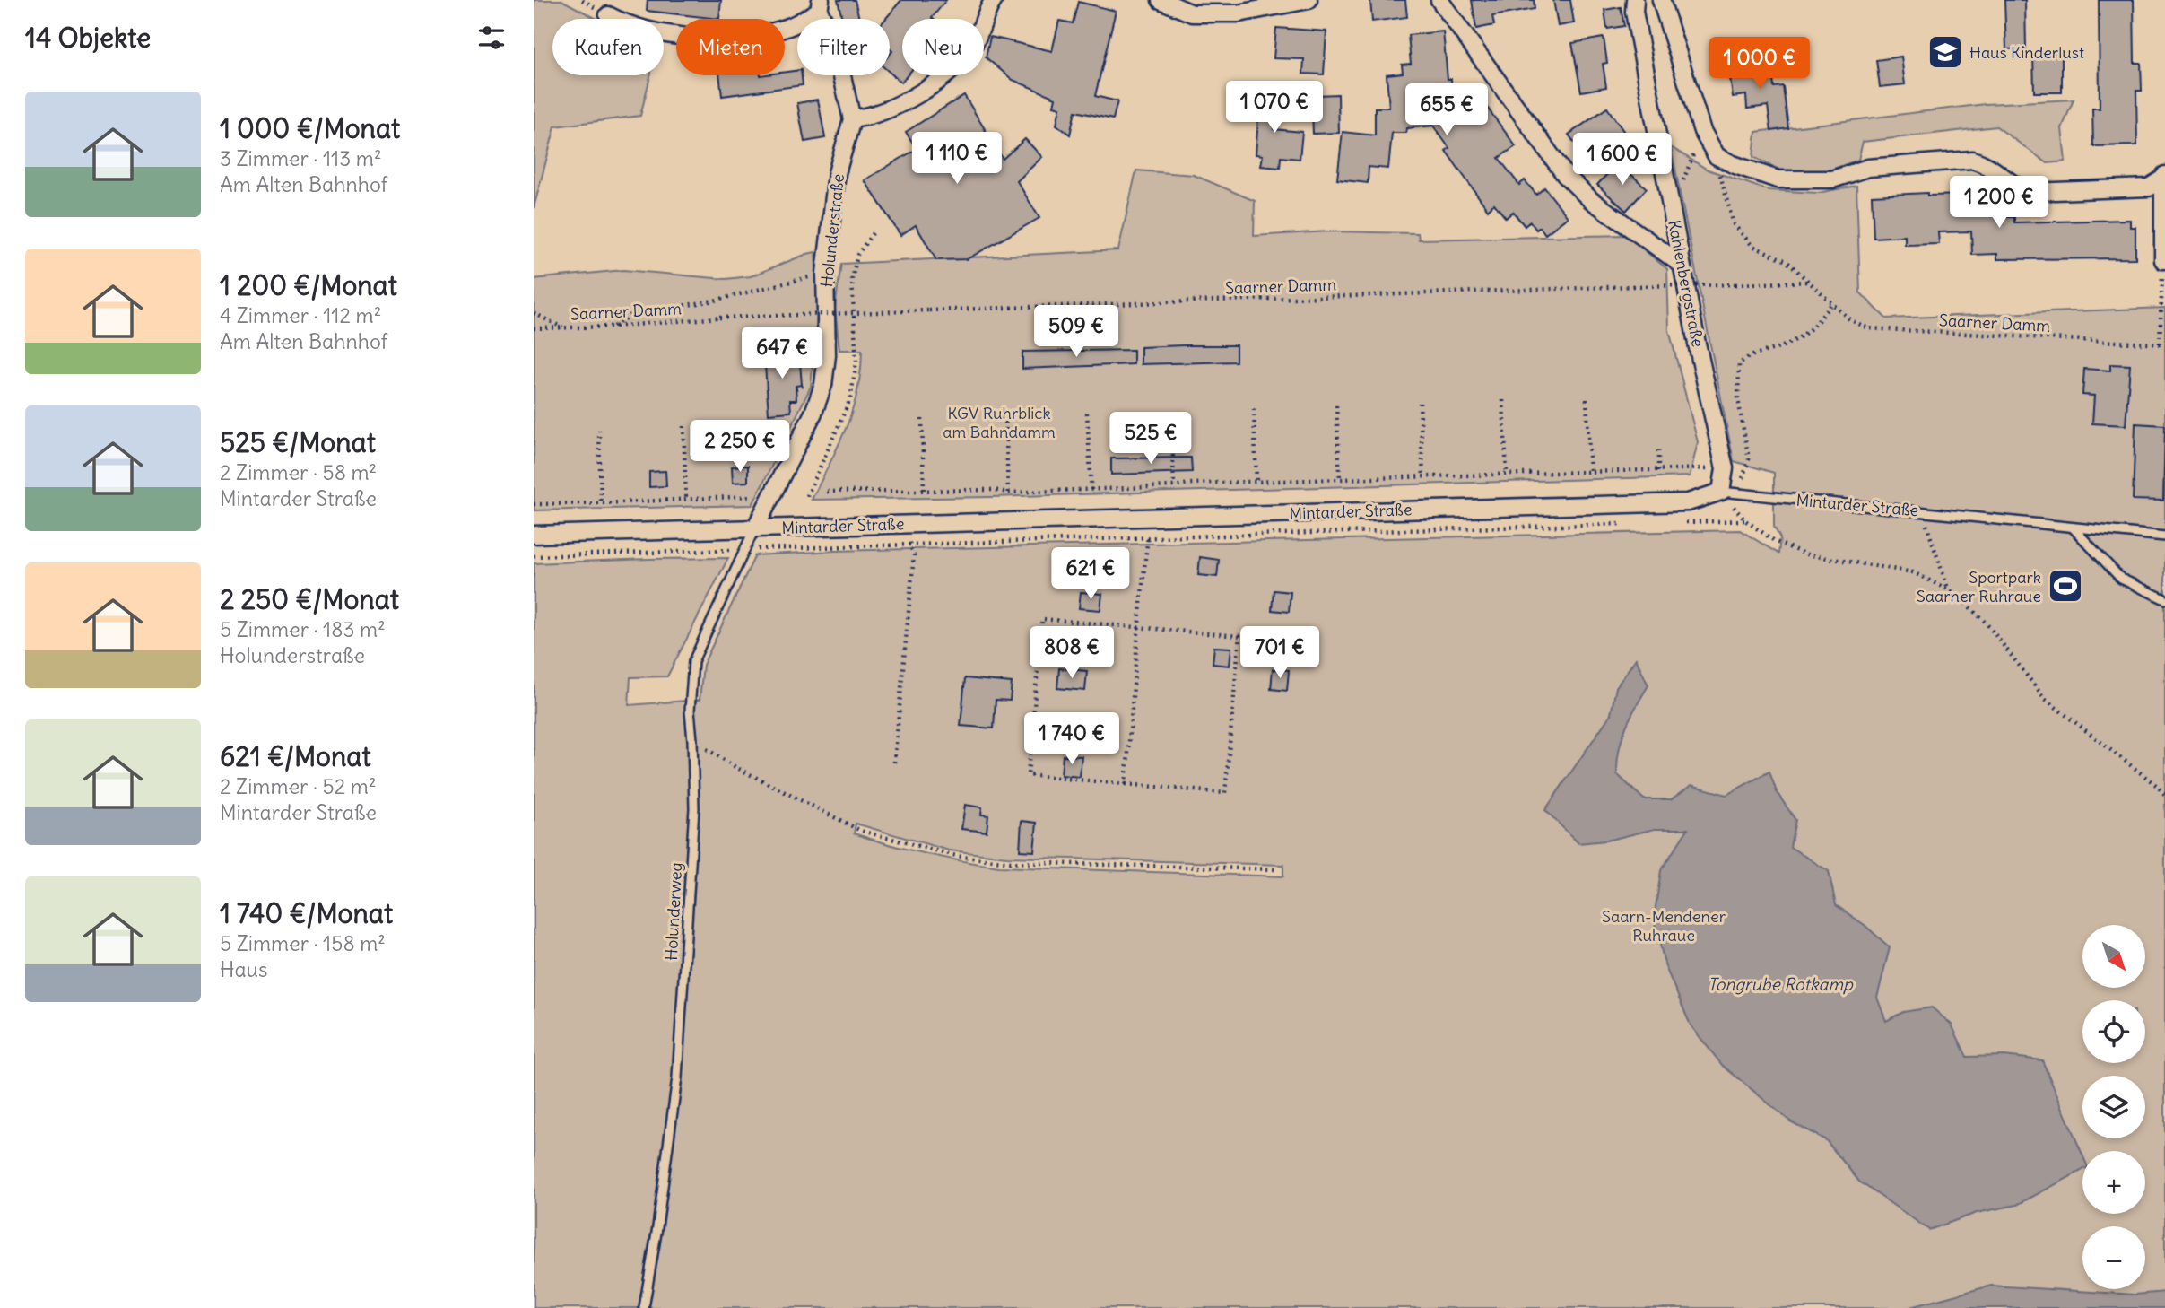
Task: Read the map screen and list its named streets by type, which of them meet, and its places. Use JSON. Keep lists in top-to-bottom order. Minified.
{"streets":{"street":["Holunderstraße","Kahlenbergstraße","Mintarder Straße"],"lane":["Holunderweg"],"path":["Saarner Damm"]},"crossings":[["Holunderstraße","Mintarder Straße"],["Holunderstraße","Holunderweg"],["Kahlenbergstraße","Mintarder Straße"],["Mintarder Straße","Holunderweg"]],"water":["Tongrube Rotkamp"],"parks":["KGV Ruhrblick am Bahndamm","Saarn-Mendener Ruhraue"],"places":{"school or university":["Haus Kinderlust"],"sports":["Sportpark Saarner Ruhraue"]},"north":"bottom right","page":{"heading":"14 Objekte","chip":["Kaufen","Mieten","Filter","Neu"],"price":["1 000 €","1 070 €","655 €","1 110 €","1 600 €","1 200 €","509 €","647 €","525 €","2 250 €","621 €","808 €","701 €","1 740 €"],"list":[{"name":"1 000 €/Monat","note":"3 Zimmer · 113 m² · Am Alten Bahnhof"},{"name":"1 200 €/Monat","note":"4 Zimmer · 112 m² · Am Alten Bahnhof"},{"name":"525 €/Monat","note":"2 Zimmer · 58 m² · Mintarder Straße"},{"name":"2 250 €/Monat","note":"5 Zimmer · 183 m² · Holunderstraße"},{"name":"621 €/Monat","note":"2 Zimmer · 52 m² · Mintarder Straße"},{"name":"1 740 €/Monat","note":"5 Zimmer · 158 m² · Haus"}],"map_buttons":["+","−"]}}
